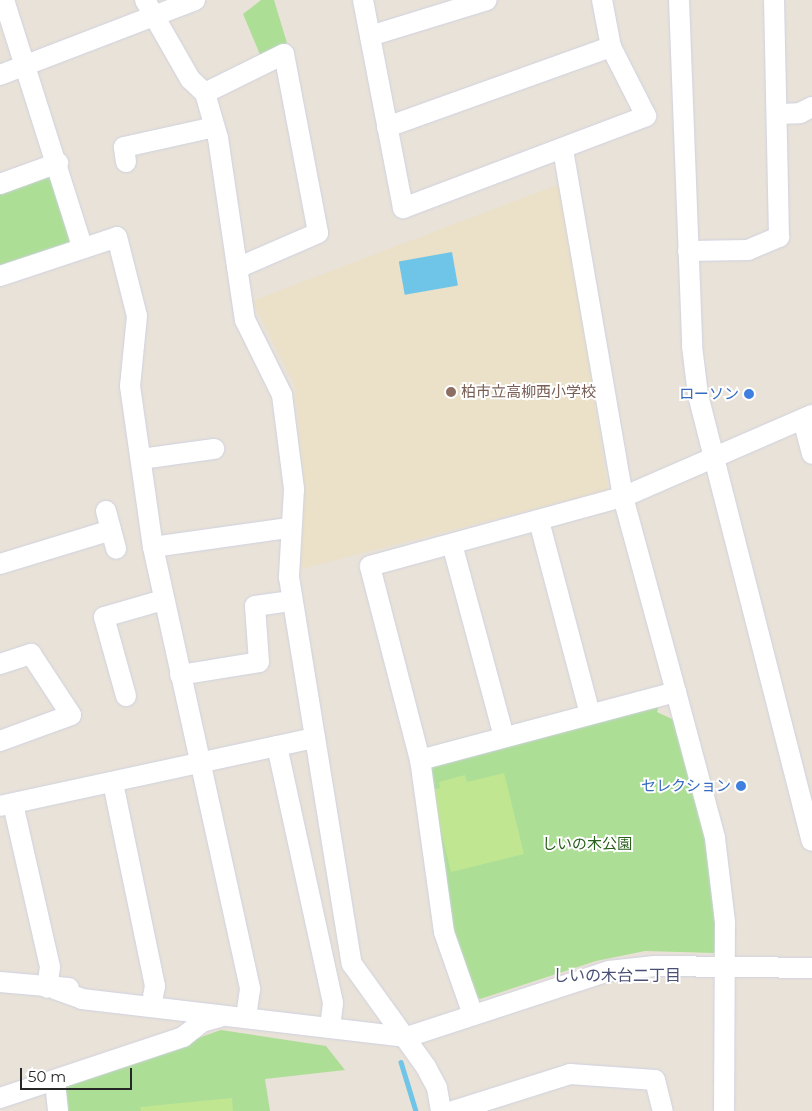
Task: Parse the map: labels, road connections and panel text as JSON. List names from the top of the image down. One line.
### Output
{"districts":["しいの木台二丁目"],"parks":["しいの木公園"],"places":["柏市立高柳西小学校","ローソン","セレクション"],"scale_bar":"50 m"}
